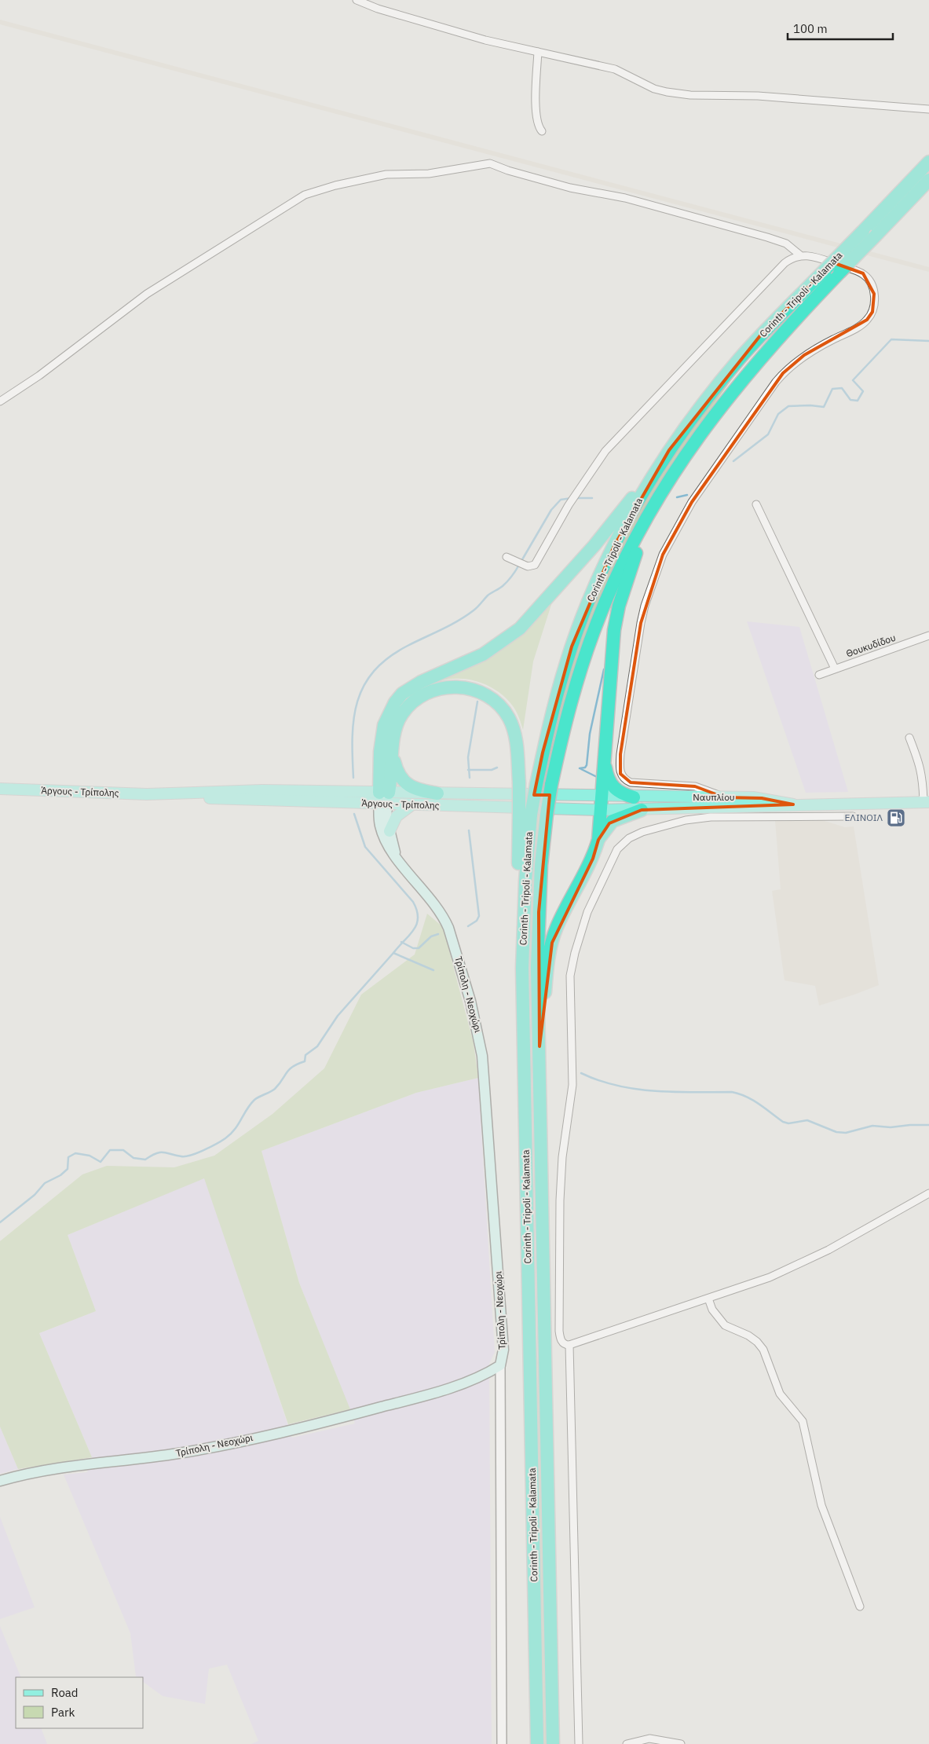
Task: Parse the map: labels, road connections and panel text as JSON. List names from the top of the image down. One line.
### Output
{"streets":{"highway":["Corinth - Tripoli - Kalamata"],"main road":["Άργους - Τρίπολης","Ναυπλίου","Τρίπολη - Νεοχώρι"],"street":["Θουκυδίδου"]},"crossings":[["Άργους - Τρίπολης","Ναυπλίου"],["Άργους - Τρίπολης","Τρίπολη - Νεοχώρι"]],"places":{"fuel station":["ΕΛΙΝΟΙΛ"]},"legend":["Road","Park"],"scale_bar":"100 m"}
